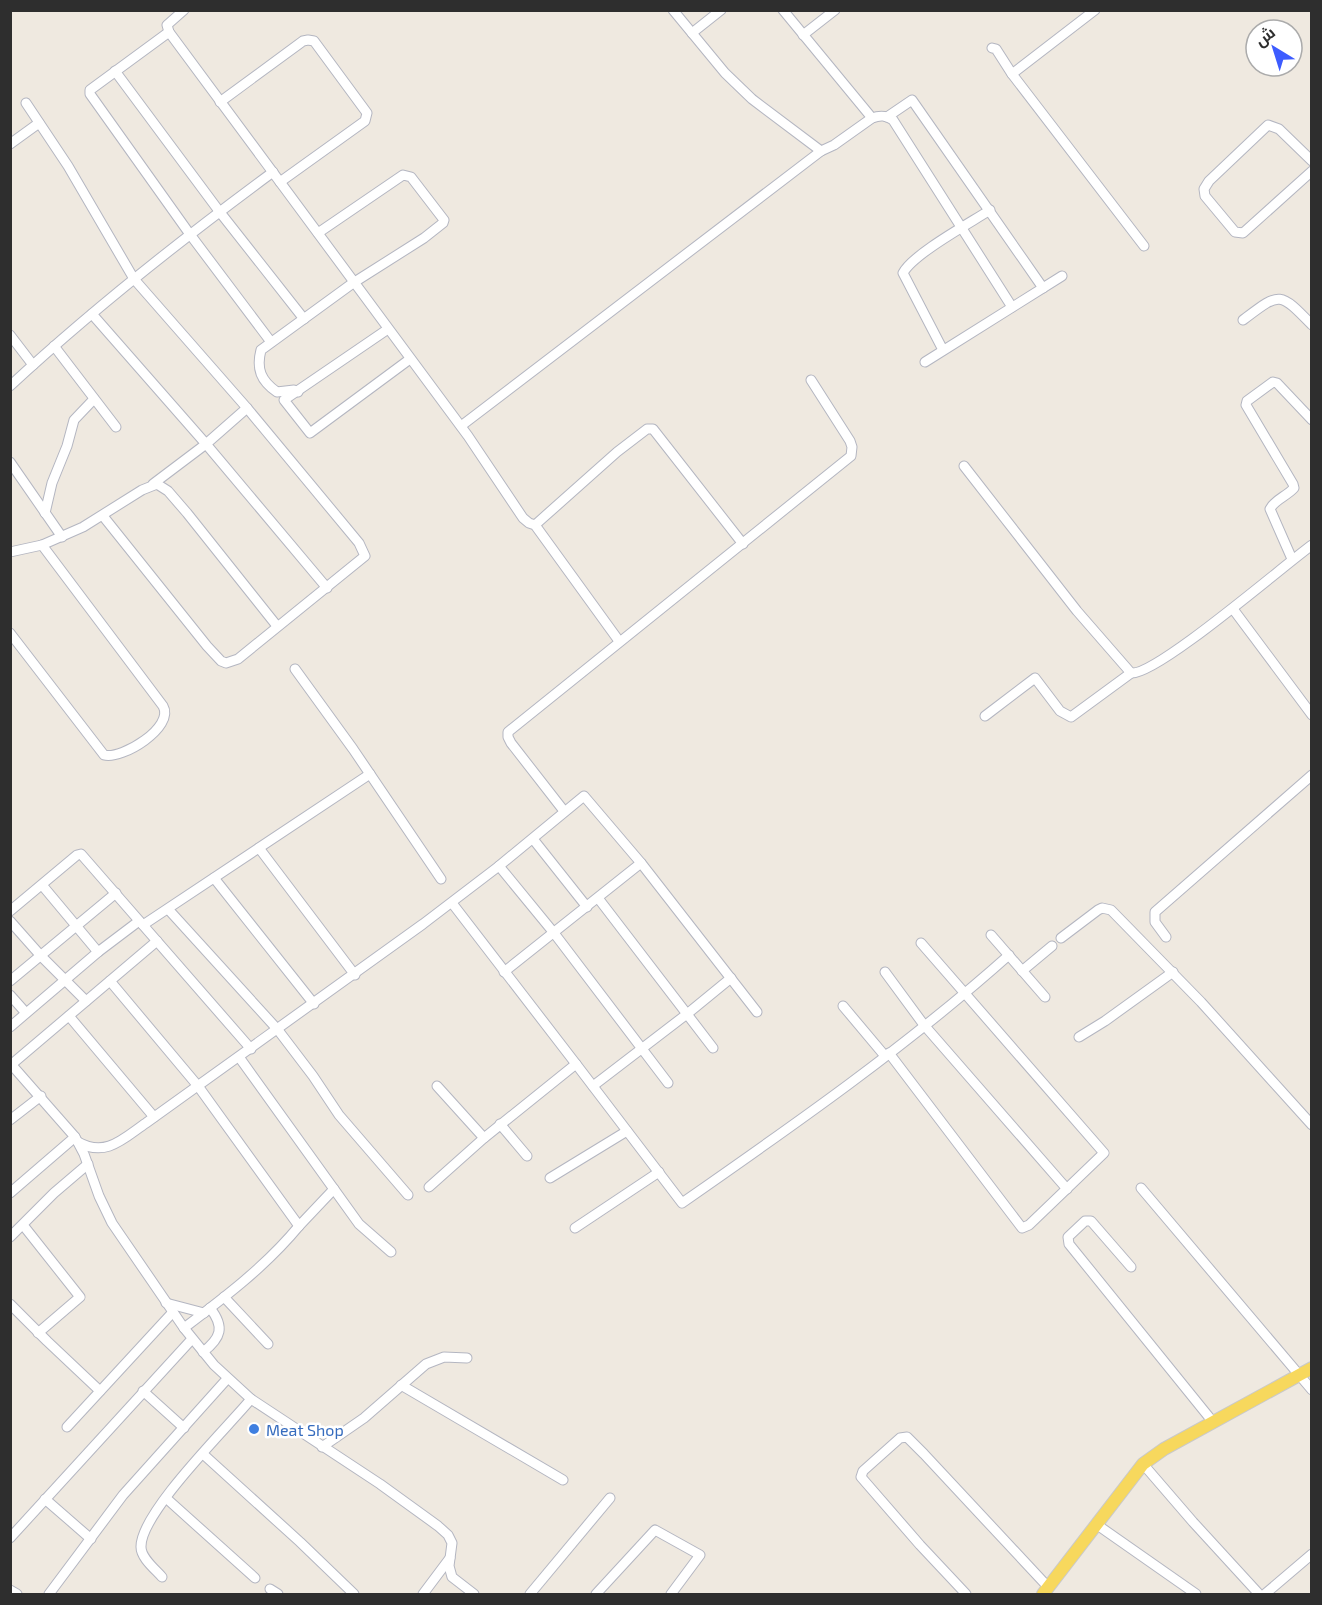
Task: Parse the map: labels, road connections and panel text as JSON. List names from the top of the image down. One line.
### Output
{"places":["Meat Shop"],"north":"top left"}
